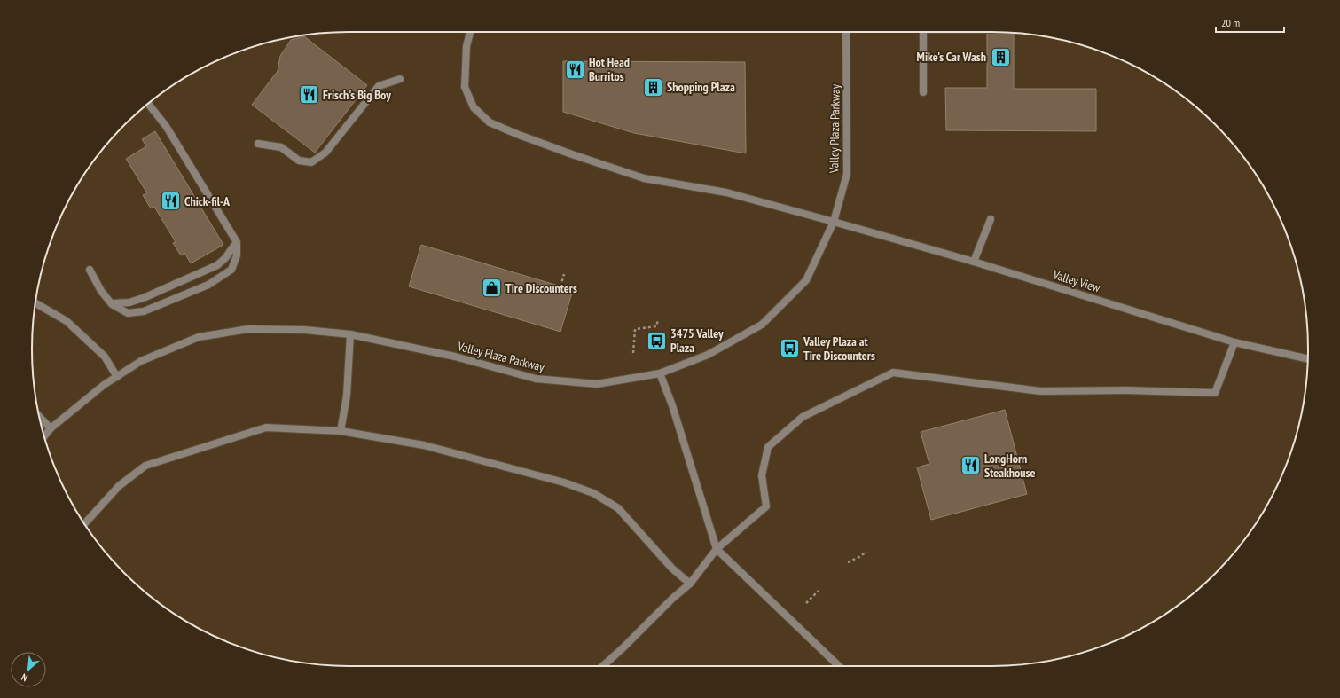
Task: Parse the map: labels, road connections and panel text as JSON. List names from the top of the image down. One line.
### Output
{"streets":{"street":["Valley Plaza Parkway","Valley View"]},"crossings":[["Valley Plaza Parkway","Valley View"]],"places":{"building":["Mike's Car Wash","Shopping Plaza"],"restaurant":["Hot Head Burritos","Frisch's Big Boy","Chick-fil-A","LongHorn Steakhouse"],"shop":["Tire Discounters"],"bus stop":["3475 Valley Plaza","Valley Plaza at Tire Discounters"]},"scale_bar":"20 m","north":"bottom left"}
